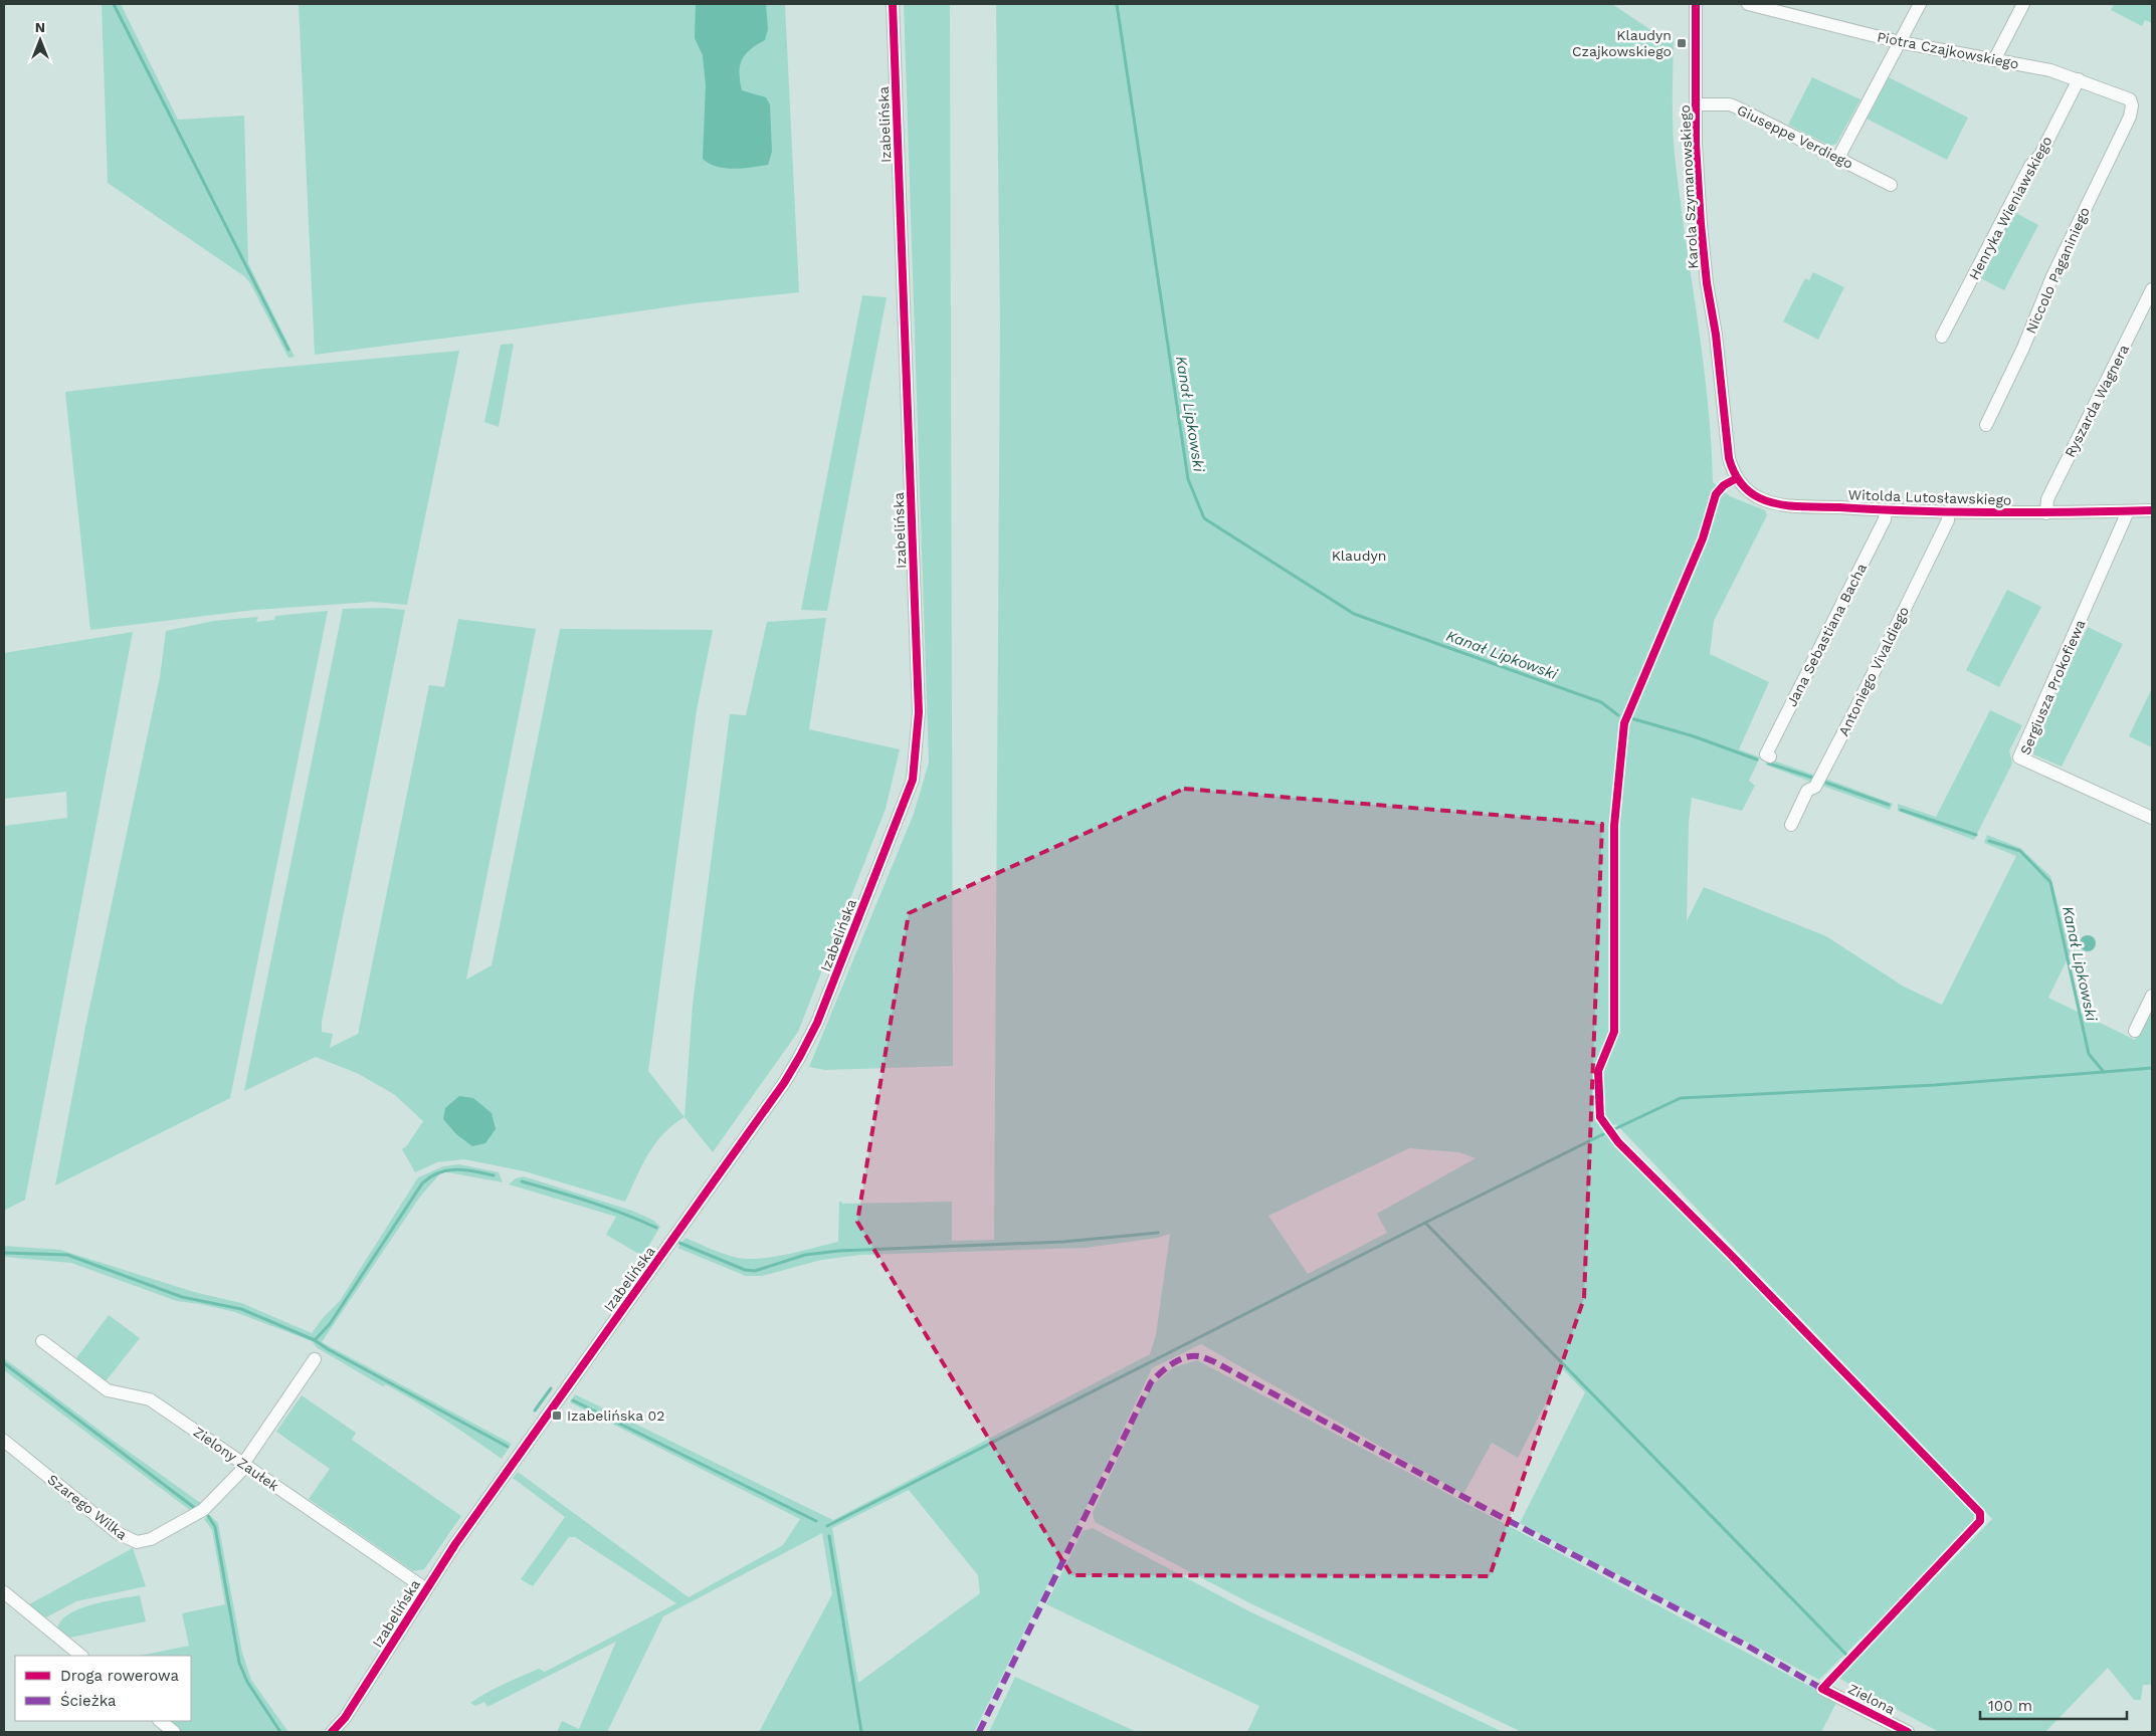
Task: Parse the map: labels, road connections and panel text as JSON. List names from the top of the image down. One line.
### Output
{"streets":{"street":["Piotra Czajkowskiego","Izabelińska","Giuseppe Verdiego","Karola Szymanowskiego","Henryka Wieniawskiego","Niccolo Paganiniego","Ryszarda Wagnera","Witolda Lutosławskiego","Jana Sebastiana Bacha","Antoniego Vivaldiego","Sergiusza Prokofiewa","Zielony Zaułek","Szarego Wilka","Zielona"]},"crossings":[["Piotra Czajkowskiego","Henryka Wieniawskiego"],["Piotra Czajkowskiego","Niccolo Paganiniego"],["Izabelińska","Zielony Zaułek"],["Giuseppe Verdiego","Karola Szymanowskiego"],["Karola Szymanowskiego","Witolda Lutosławskiego"],["Ryszarda Wagnera","Witolda Lutosławskiego"],["Witolda Lutosławskiego","Jana Sebastiana Bacha"],["Witolda Lutosławskiego","Antoniego Vivaldiego"],["Witolda Lutosławskiego","Sergiusza Prokofiewa"],["Zielony Zaułek","Szarego Wilka"]],"water":["Kanał Lipkowski"],"parks":["Klaudyn"],"places":{"transit":["Klaudyn Czajkowskiego","Izabelińska 02"]},"legend":["Droga rowerowa","Ścieżka"],"scale_bar":"100 m","north":"top"}
